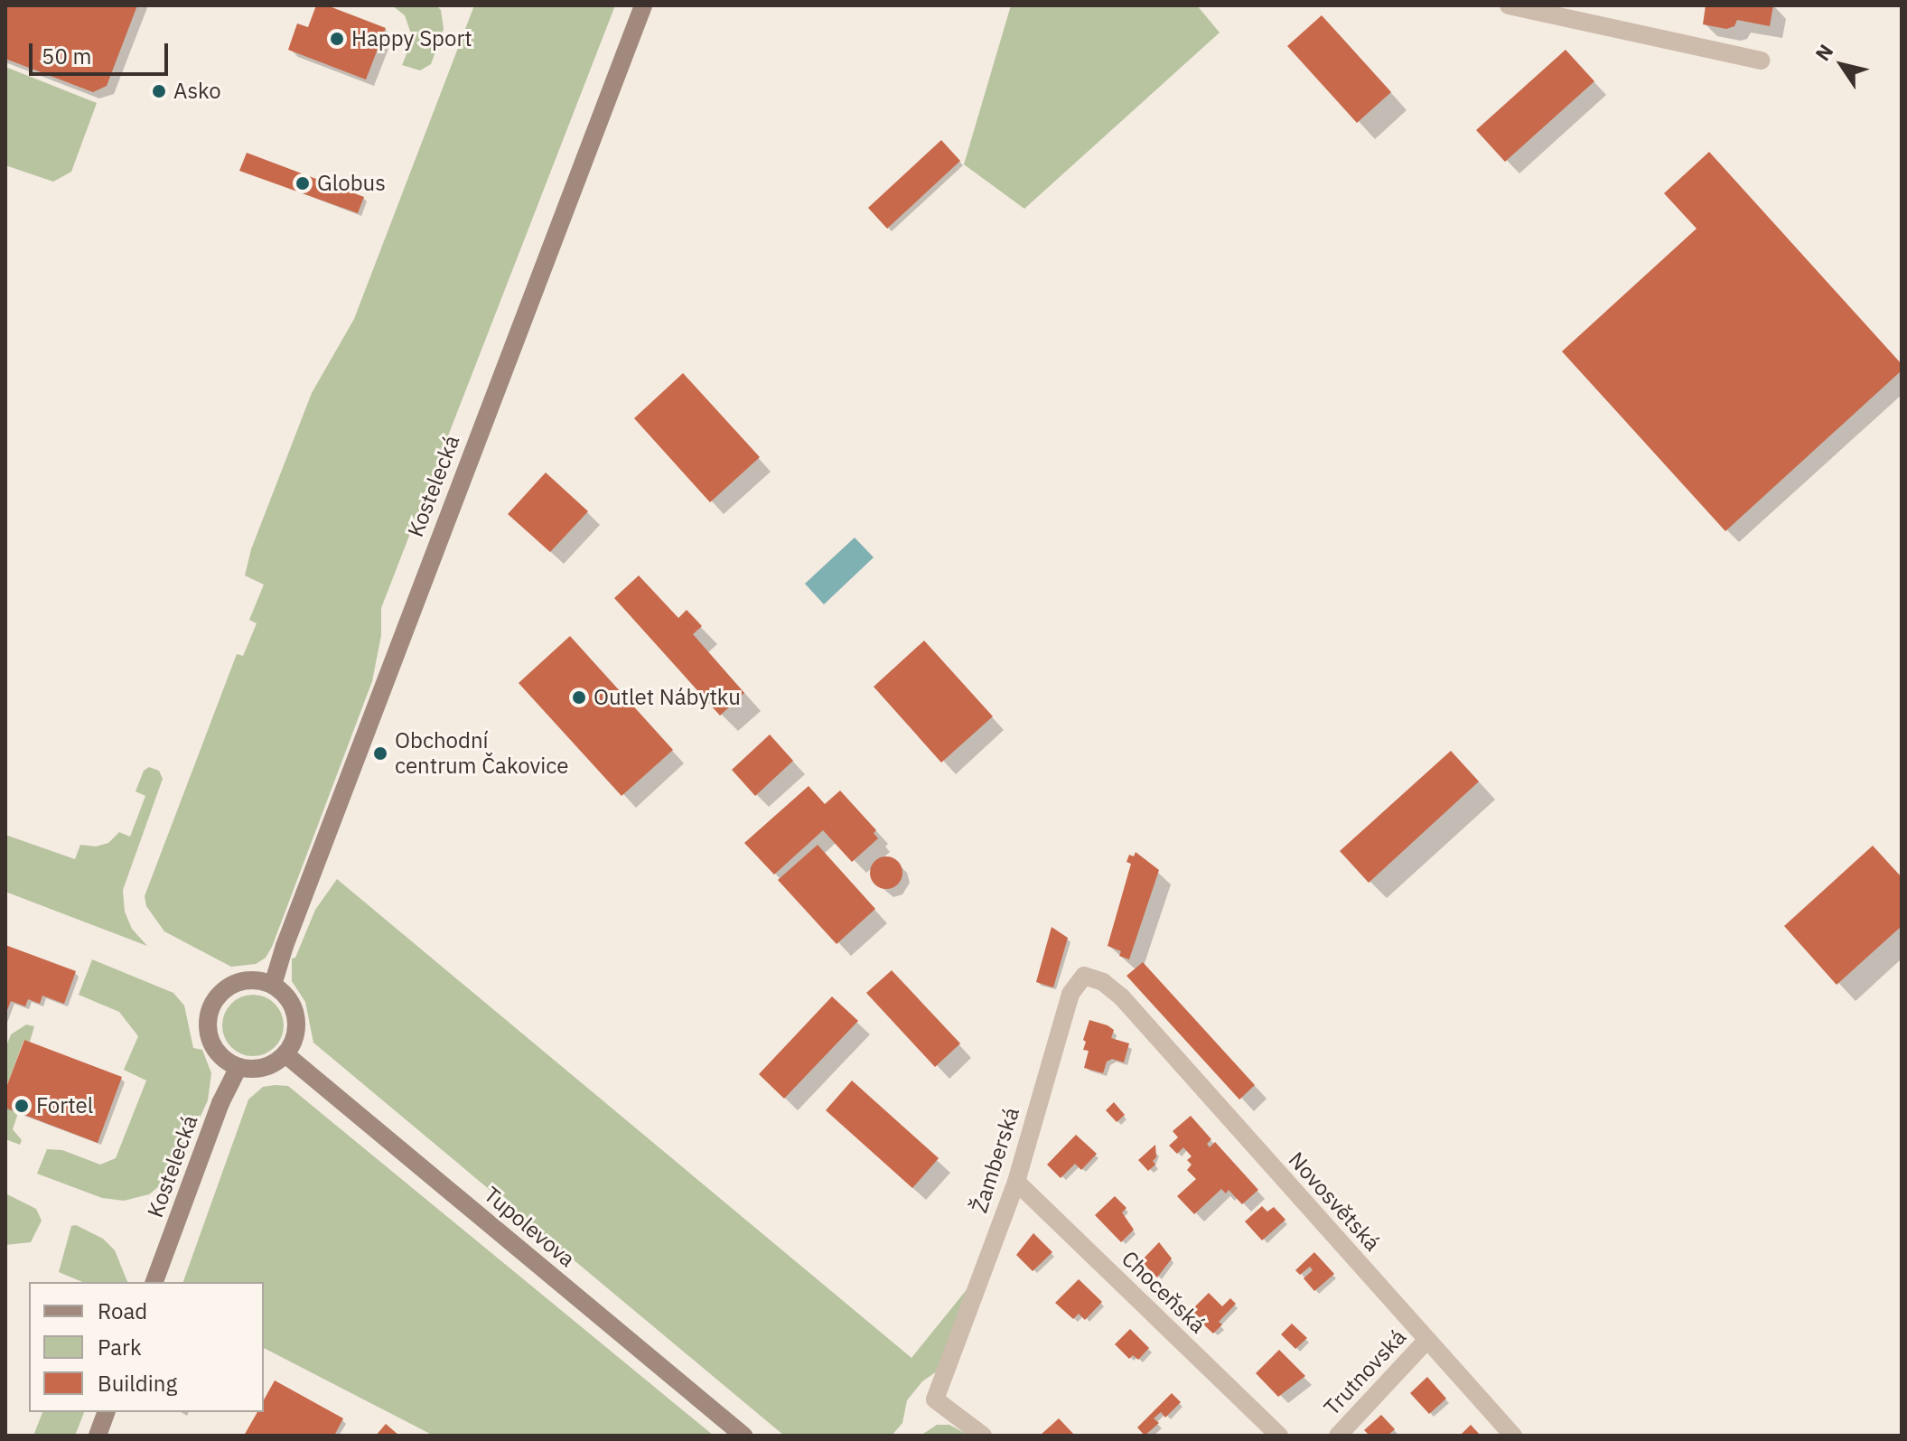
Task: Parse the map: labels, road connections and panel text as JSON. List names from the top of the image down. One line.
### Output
{"streets":{"main road":["Kostelecká","Tupolevova"],"street":["Žamberská","Novosvětská","Choceňská","Trutnovská"]},"crossings":[["Kostelecká","Tupolevova"],["Žamberská","Novosvětská"],["Žamberská","Choceňská"],["Novosvětská","Trutnovská"]],"places":["Happy Sport","Asko","Globus","Outlet Nábytku","Obchodní centrum Čakovice","Fortel"],"legend":["Road","Park","Building"],"scale_bar":"50 m","north":"top left"}
